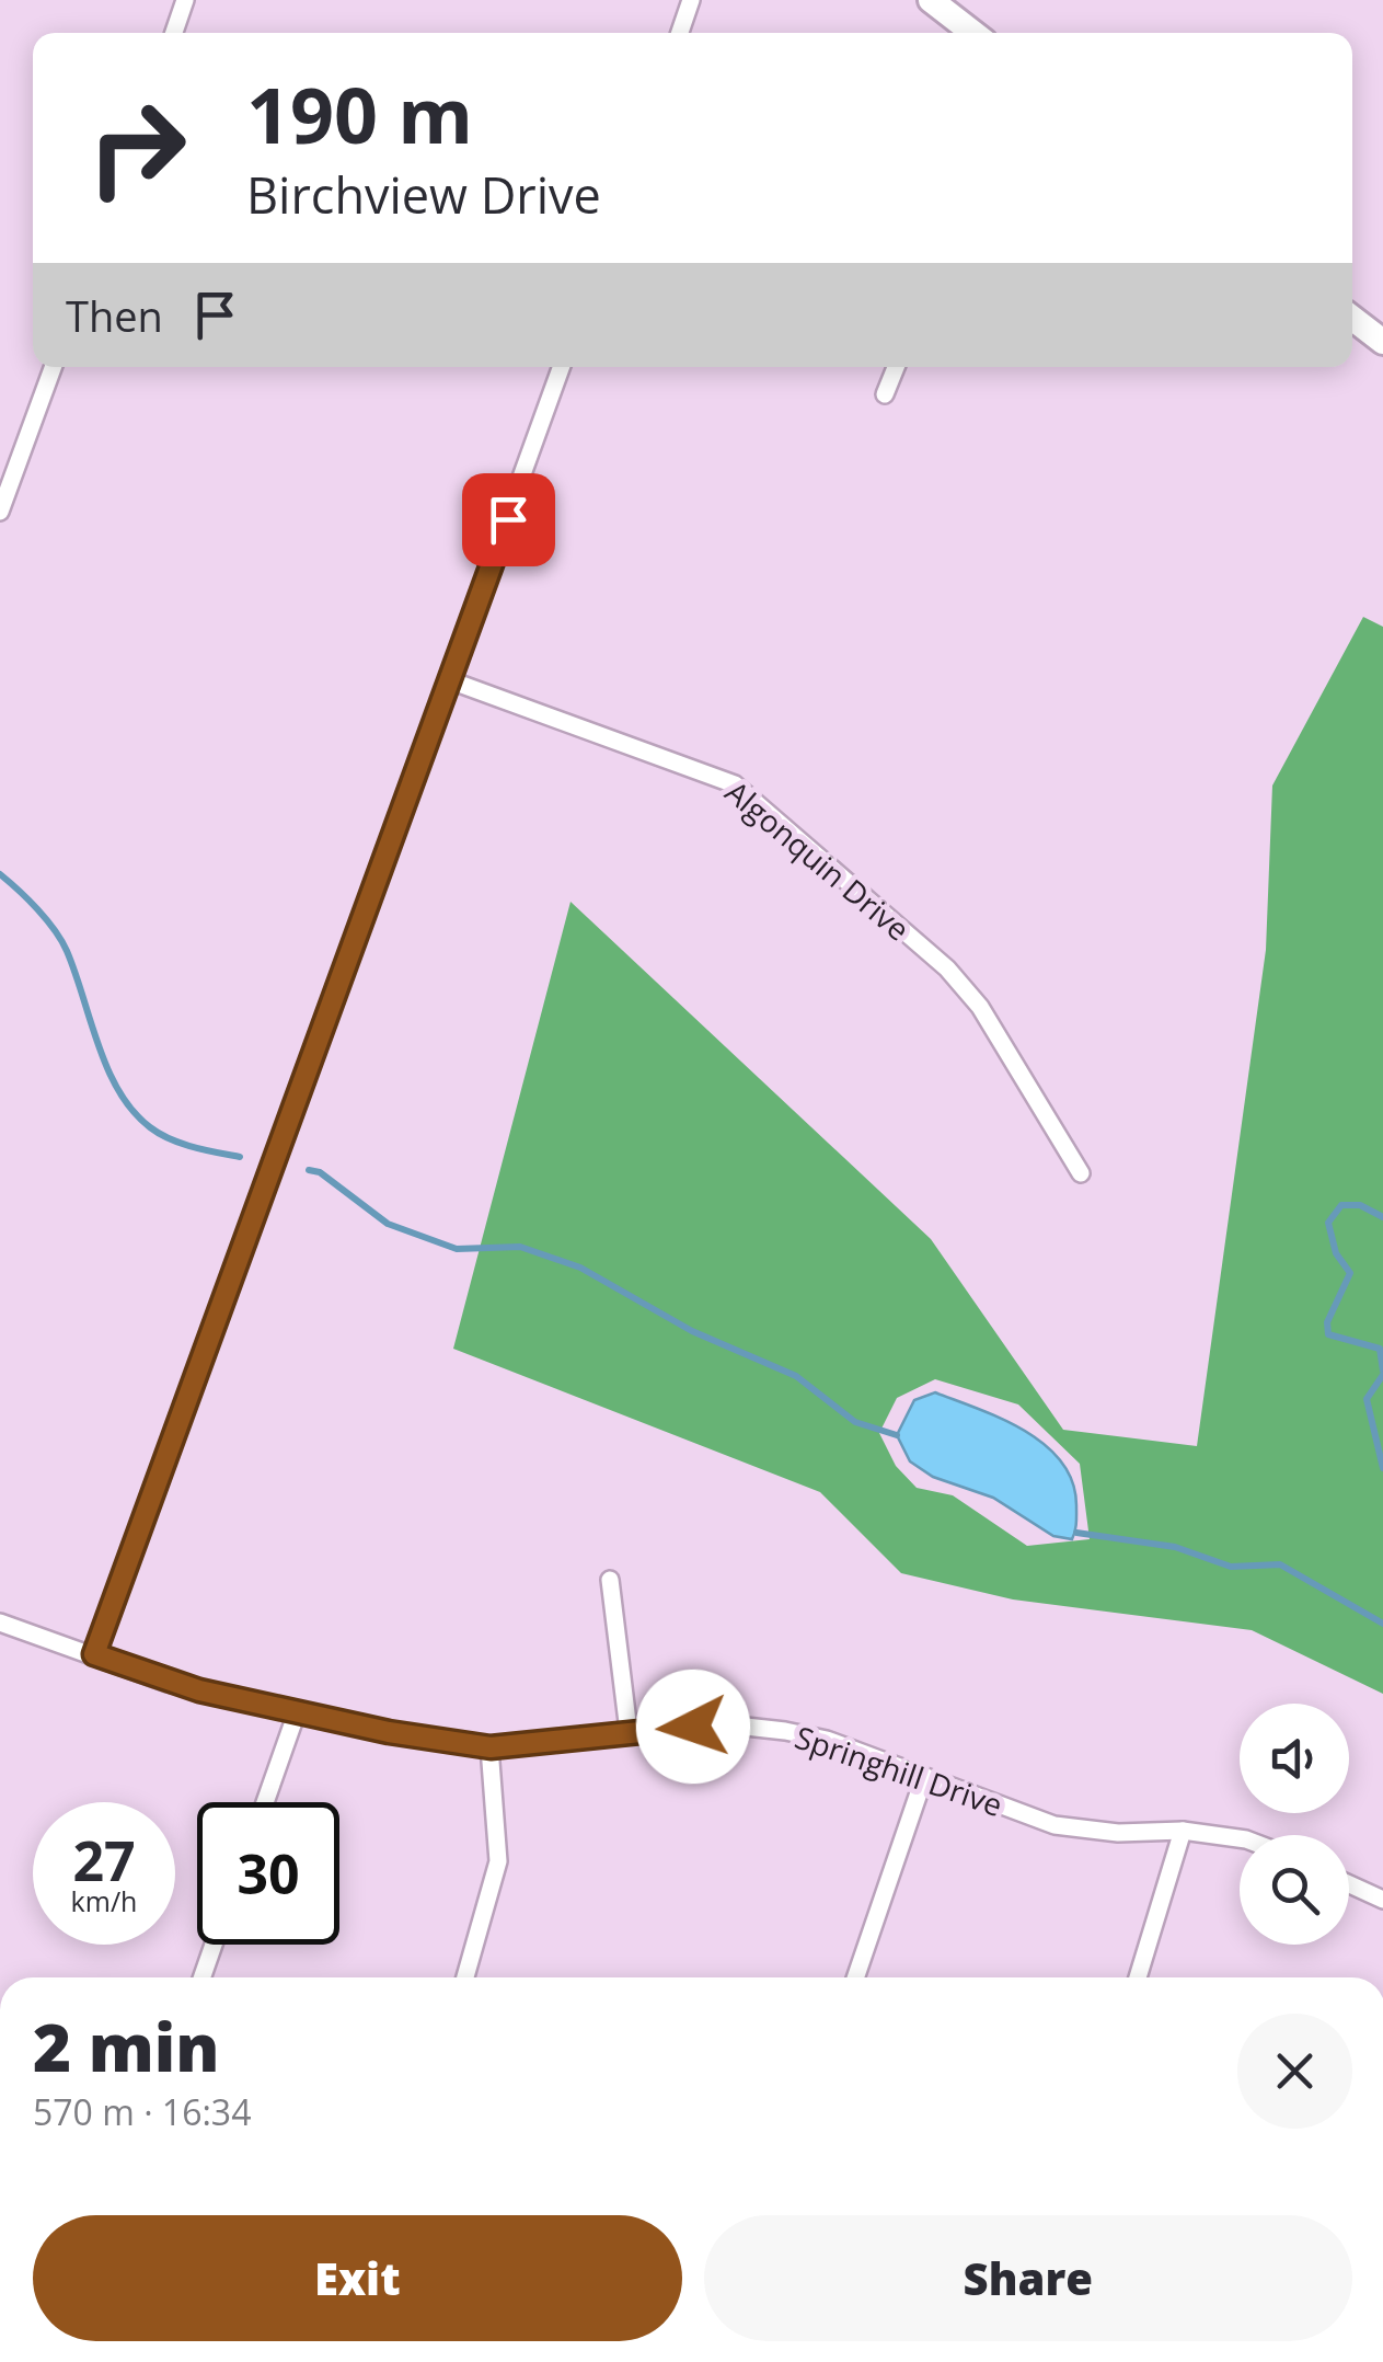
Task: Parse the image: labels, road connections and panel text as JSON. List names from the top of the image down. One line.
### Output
{"streets":{"street":["Algonquin Drive","Springhill Drive"]},"page":{"turn":["190 m","Birchview Drive"],"then":"Then","speed":"27 km/h","limit":"30","heading":["2 min","570 m · 16:34"],"buttons":["Exit","Share"]}}
